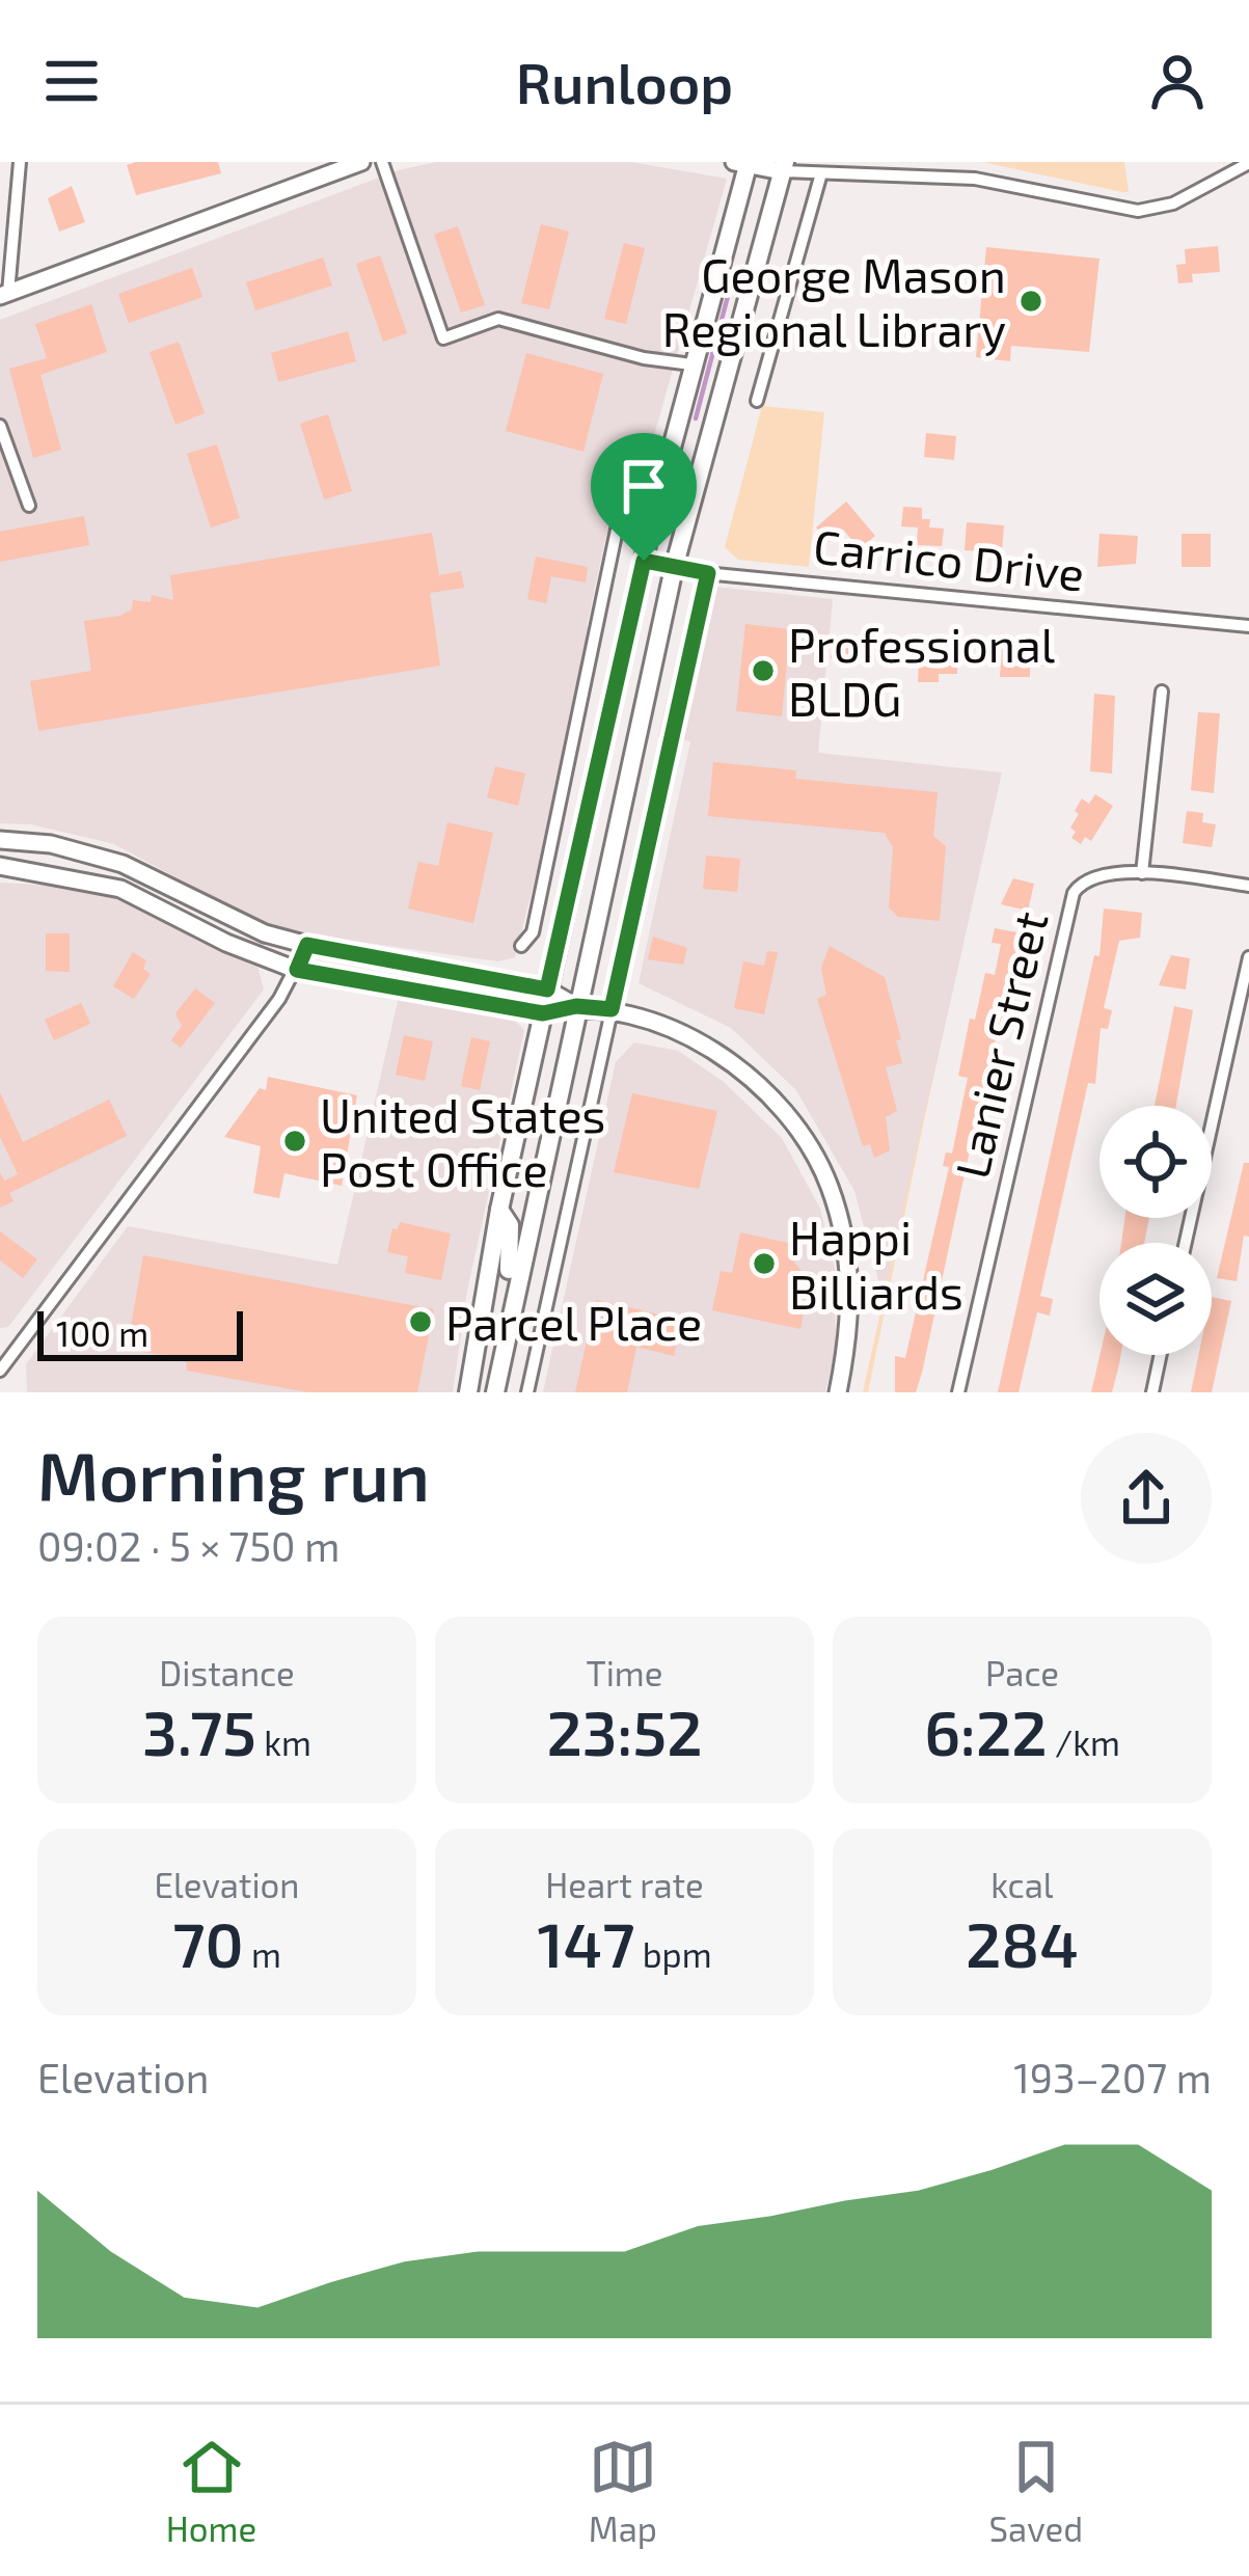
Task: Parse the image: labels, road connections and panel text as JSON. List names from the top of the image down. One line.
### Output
{"streets":{"street":["Carrico Drive","Lanier Street"]},"places":["George Mason Regional Library","Professional BLDG","United States Post Office","Happi Billiards","Parcel Place"],"scale_bar":"100 m","page":{"header":"Runloop","scale":"100 m","heading":["Morning run","09:02 · 5 × 750 m"],"stats":[["Distance","3.75 km"],["Time","23:52"],["Pace","6:22 /km"],["Elevation","70 m"],["Heart rate","147 bpm"],["kcal","284"]],"chart":["Elevation","193–207 m"],"tabs":["Home","Map","Saved"]}}
